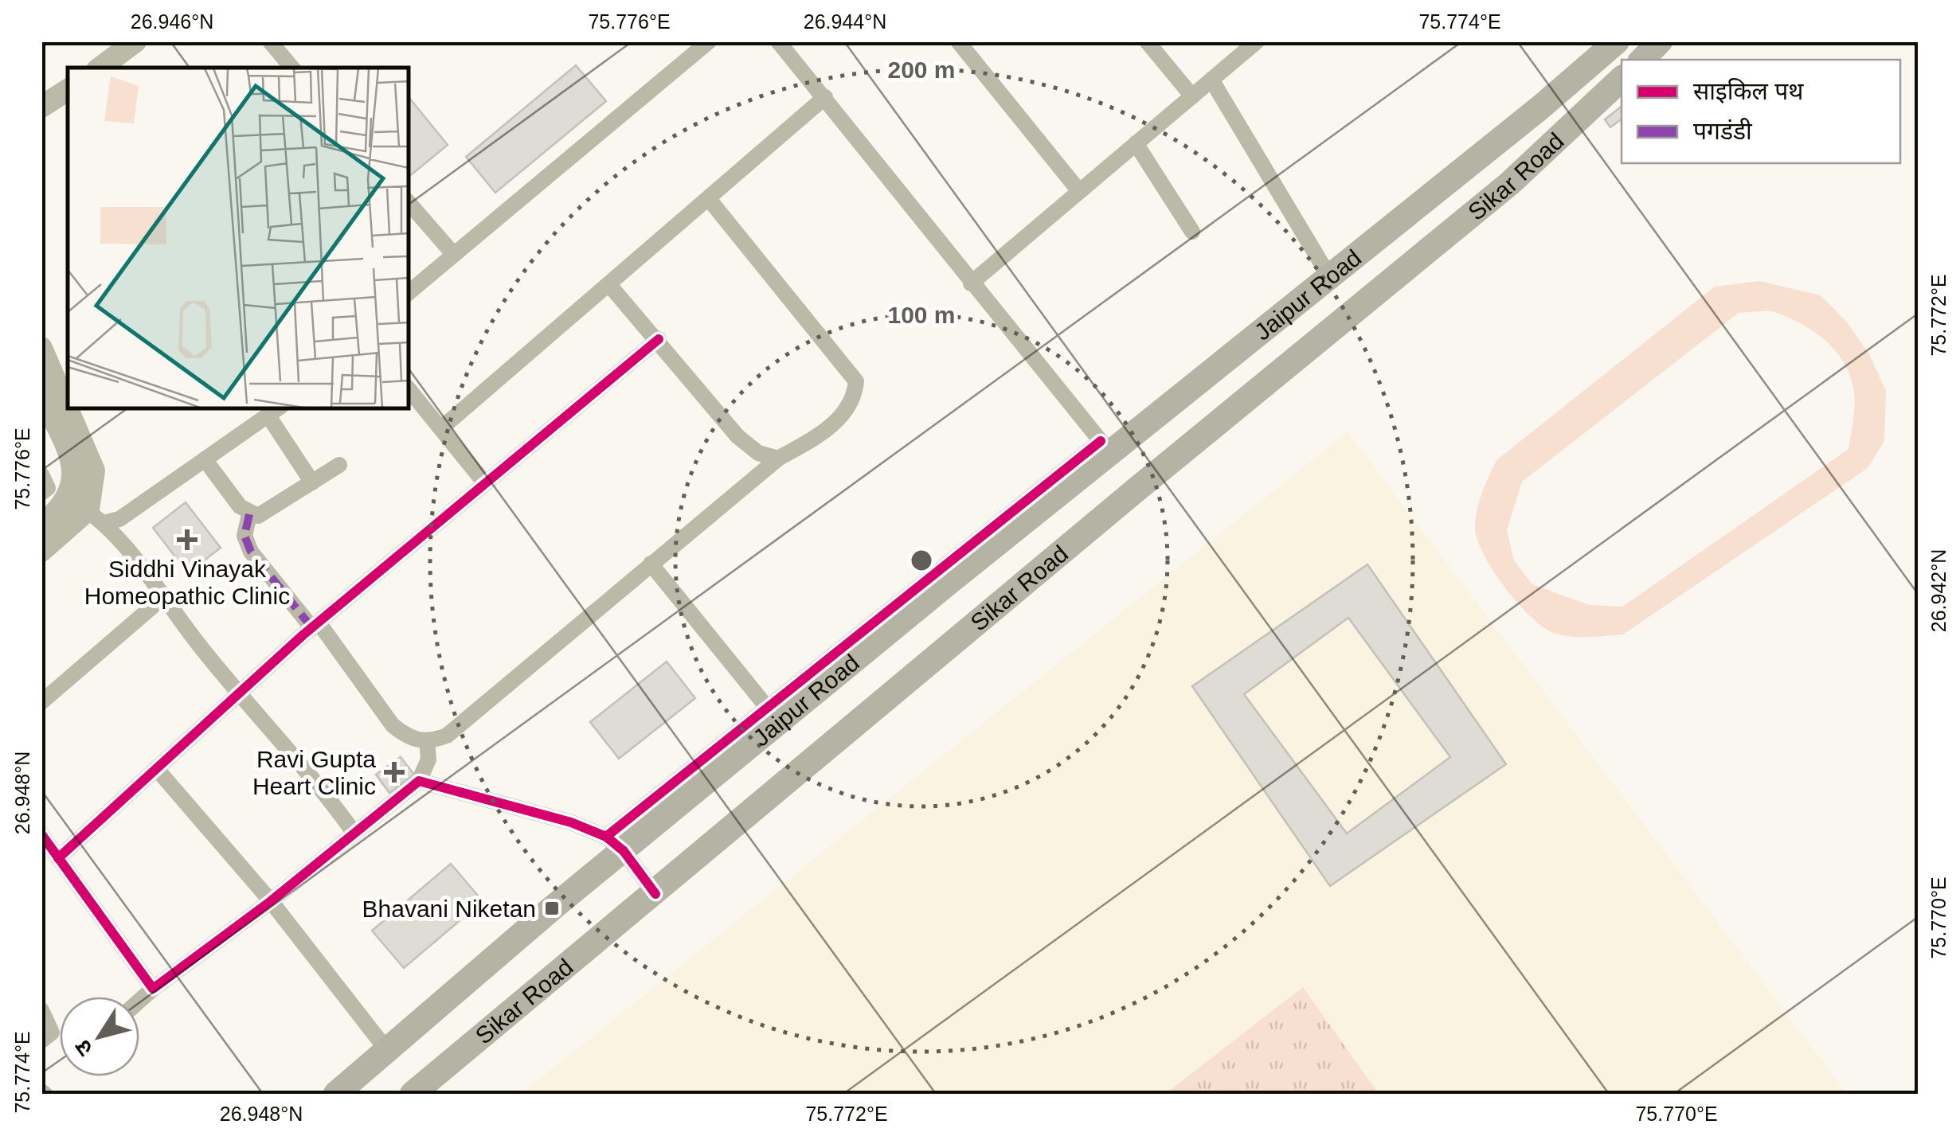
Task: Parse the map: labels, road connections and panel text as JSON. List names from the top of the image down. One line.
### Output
{"streets":{"main road":["Sikar Road","Jaipur Road"]},"places":{"health":["Siddhi Vinayak Homeopathic Clinic","Ravi Gupta Heart Clinic"],"transit":["Bhavani Niketan"]},"legend":["साइकिल पथ","पगडंडी"],"north":"bottom left","coordinates":["26.946°N","75.776°E","26.944°N","75.774°E","75.772°E","26.942°N","26.948°N","75.770°E"],"rings":["200 m","100 m"]}
